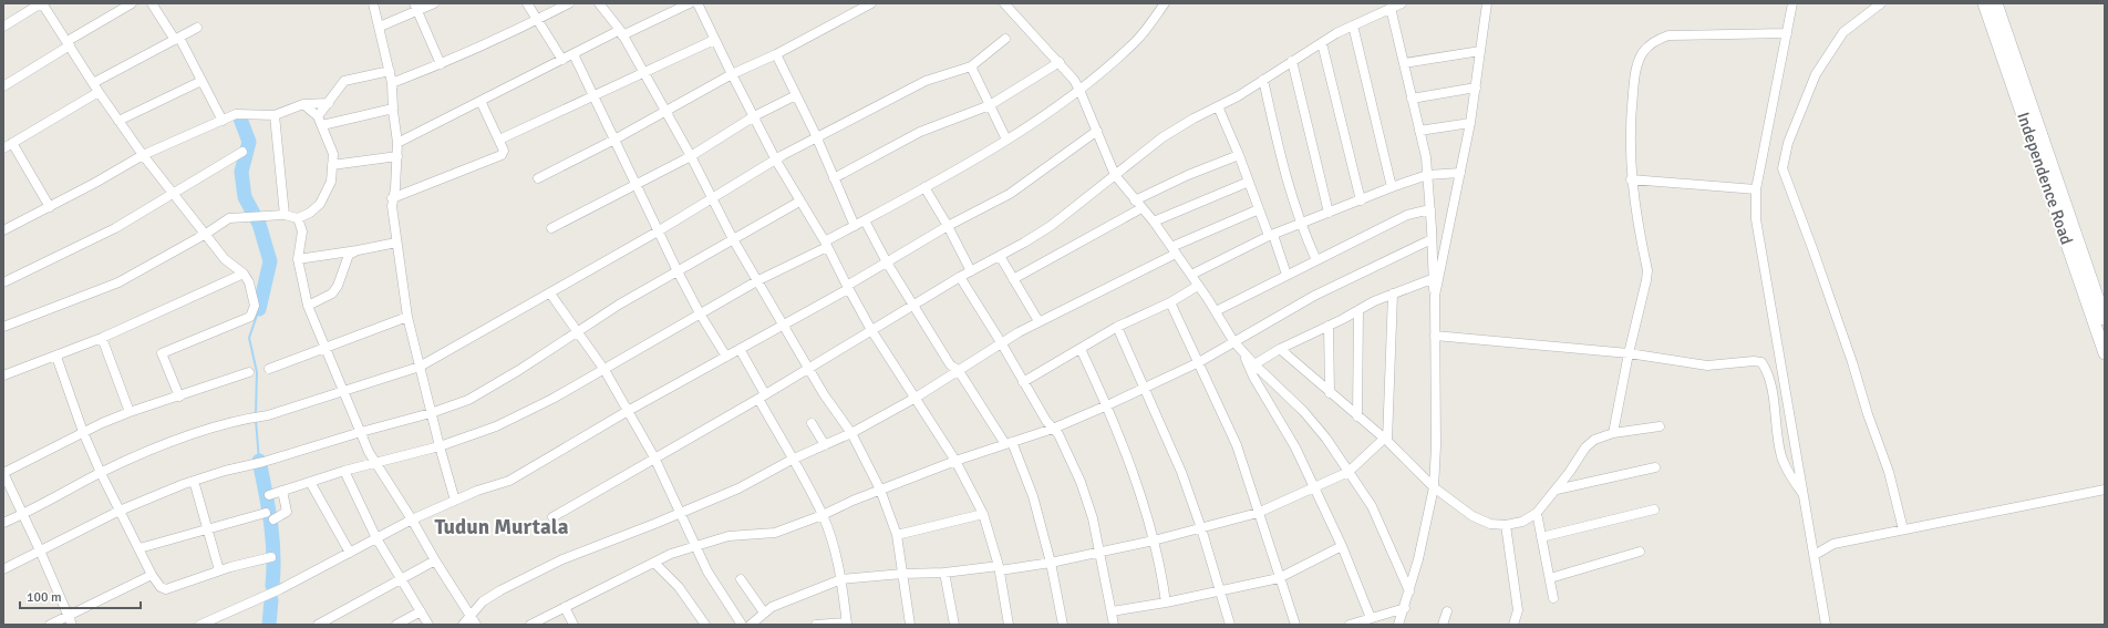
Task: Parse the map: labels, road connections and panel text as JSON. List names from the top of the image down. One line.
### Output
{"streets":{"main road":["Independence Road"]},"districts":["Tudun Murtala"],"scale_bar":"100 m"}
